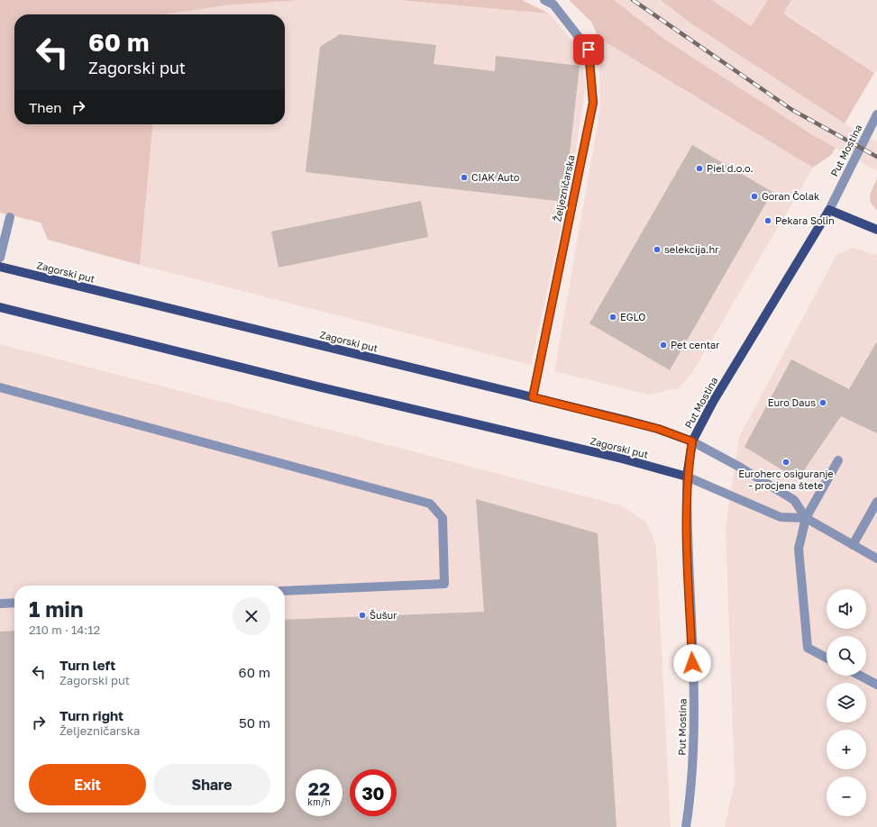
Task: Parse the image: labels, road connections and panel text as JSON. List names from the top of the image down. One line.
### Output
{"streets":{"main road":["Put Mostina","Zagorski put"],"street":["Željezničarska"]},"crossings":[["Put Mostina","Zagorski put"],["Željezničarska","Zagorski put"]],"places":["Piel d.o.o.","CIAK Auto","Goran Čolak","Pekara Solin","selekcija.hr","EGLO","Pet centar","Euro Daus","Euroherc osiguranje - procjena štete","Šušur"],"page":{"turn":["60 m","Zagorski put"],"then":"Then","heading":["1 min","210 m · 14:12"],"map_buttons":["+","−"],"list":[{"name":"Turn left","note":"Zagorski put","value":"60 m"},{"name":"Turn right","note":"Željezničarska","value":"50 m"}],"buttons":["Exit","Share"],"speed":"22 km/h","limit":"30"}}
